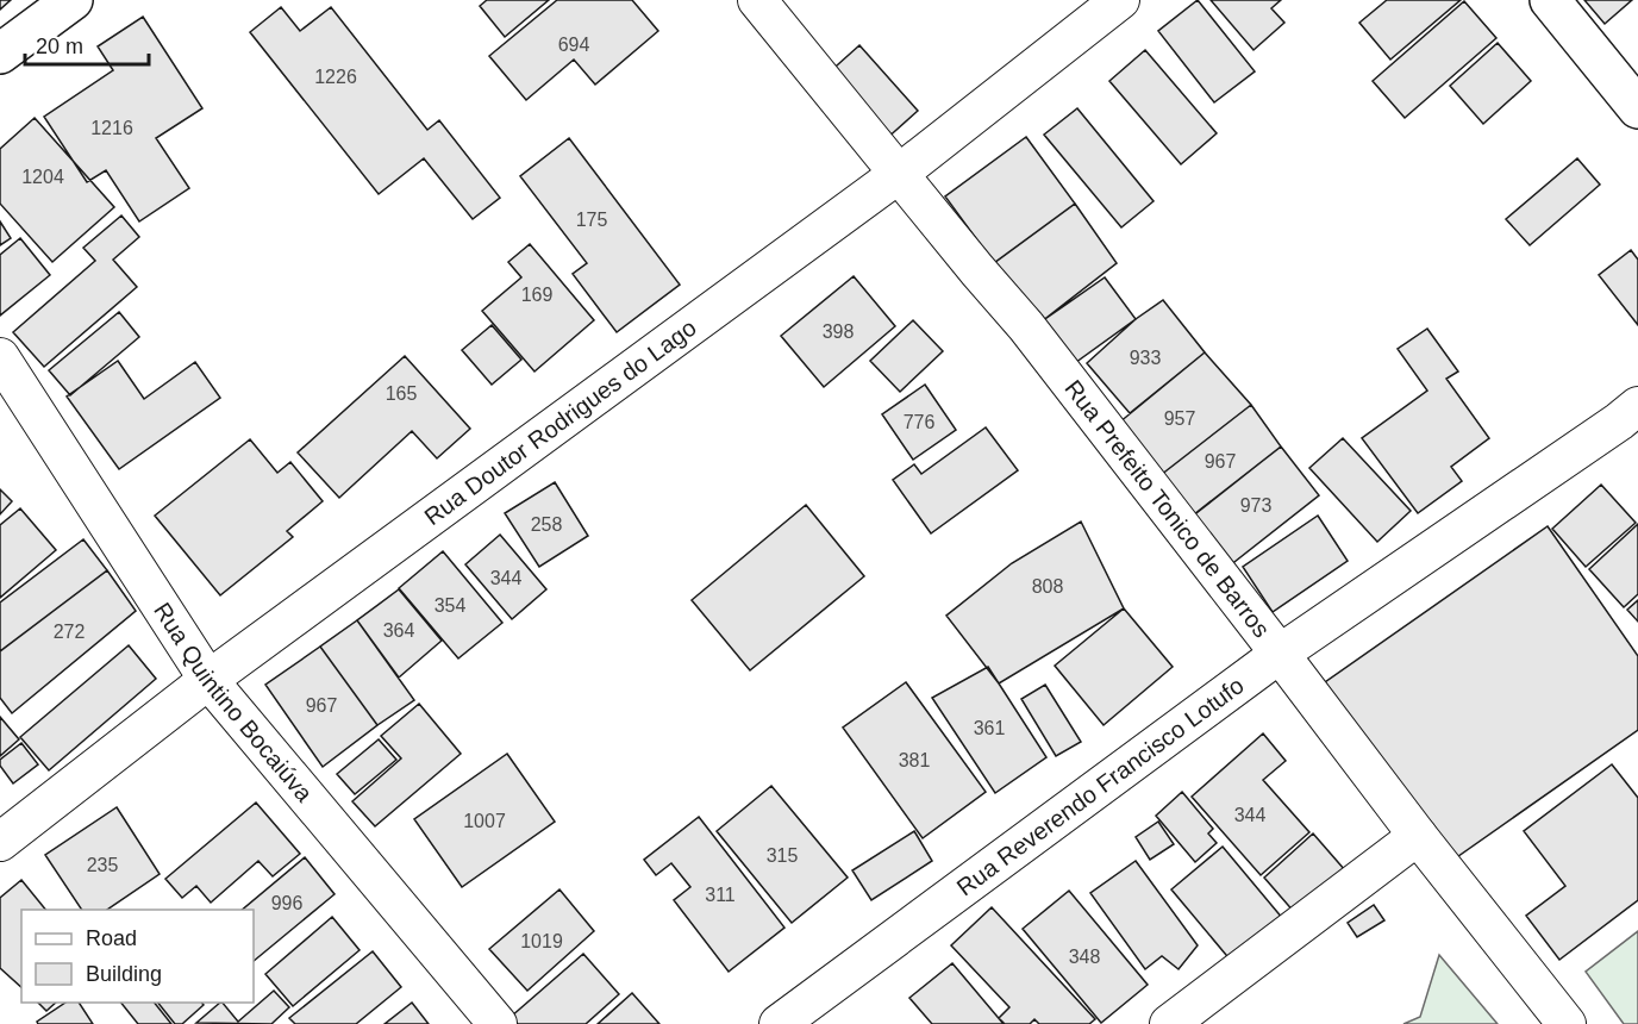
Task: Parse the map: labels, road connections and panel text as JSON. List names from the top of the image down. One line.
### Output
{"streets":{"street":["Rua Doutor Rodrigues do Lago","Rua Prefeito Tonico de Barros","Rua Quintino Bocaiúva","Rua Reverendo Francisco Lotufo"]},"crossings":[["Rua Doutor Rodrigues do Lago","Rua Prefeito Tonico de Barros"],["Rua Doutor Rodrigues do Lago","Rua Quintino Bocaiúva"],["Rua Prefeito Tonico de Barros","Rua Reverendo Francisco Lotufo"]],"house_numbers":["694","1226","1216","1204","175","169","398","933","165","957","776","967","973","258","344","808","354","364","272","967","361","381","344","1007","315","235","311","996","1019","348"],"legend":["Road","Building"],"scale_bar":"20 m"}
